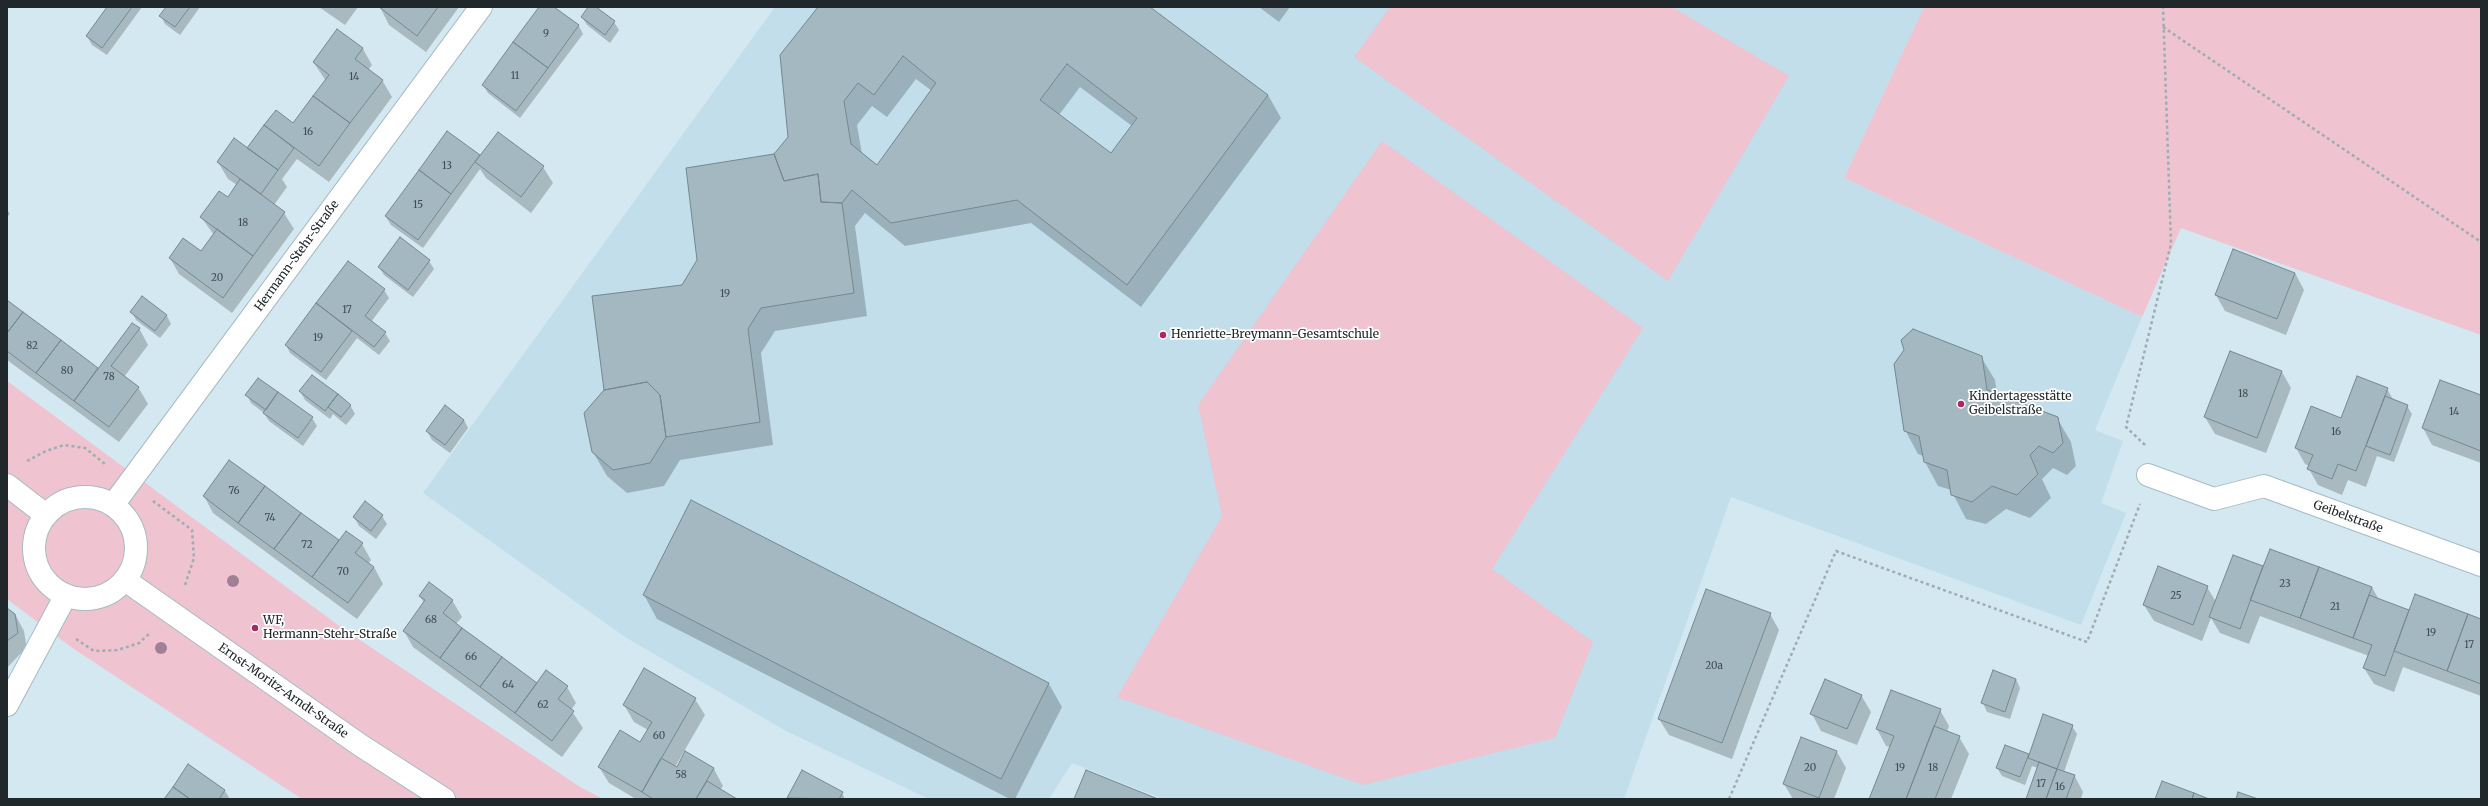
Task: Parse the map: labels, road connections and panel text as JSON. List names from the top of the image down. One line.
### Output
{"streets":{"street":["Hermann-Stehr-Straße","Geibelstraße","Ernst-Moritz-Arndt-Straße"]},"crossings":[["Hermann-Stehr-Straße","Ernst-Moritz-Arndt-Straße"]],"places":["Henriette-Breymann-Gesamtschule","Kindertagesstätte Geibelstraße","WF, Hermann-Stehr-Straße"],"house_numbers":["9","11","14","16","13","15","18","20","19","17","19","82","80","78","18","14","16","76","74","72","70","23","25","21","68","19","17","66","20a","64","62","60","20","19","18","58","17","16"]}
